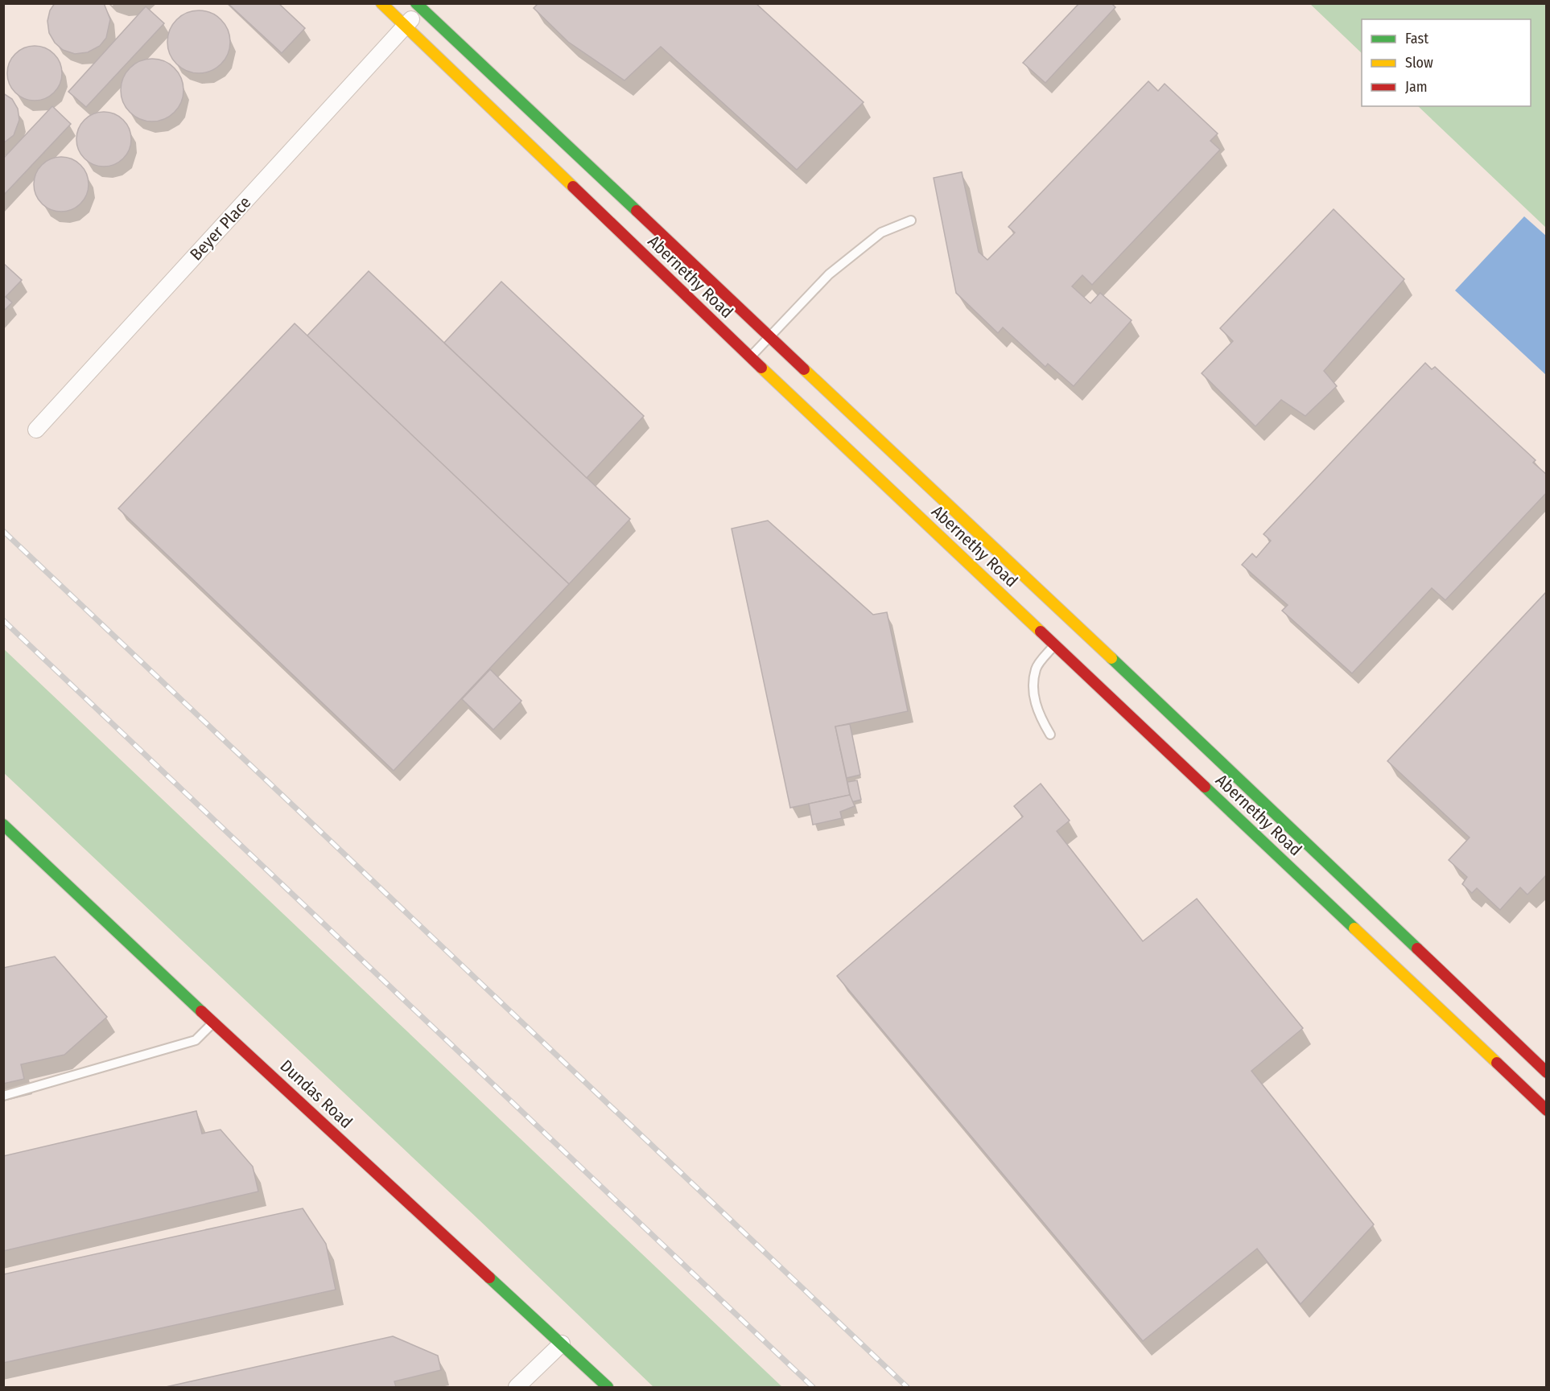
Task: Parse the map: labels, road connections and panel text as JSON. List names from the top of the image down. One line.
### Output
{"streets":{"main road":["Abernethy Road","Dundas Road"],"street":["Beyer Place"]},"crossings":[["Beyer Place","Abernethy Road"]],"legend":["Fast","Slow","Jam"]}
